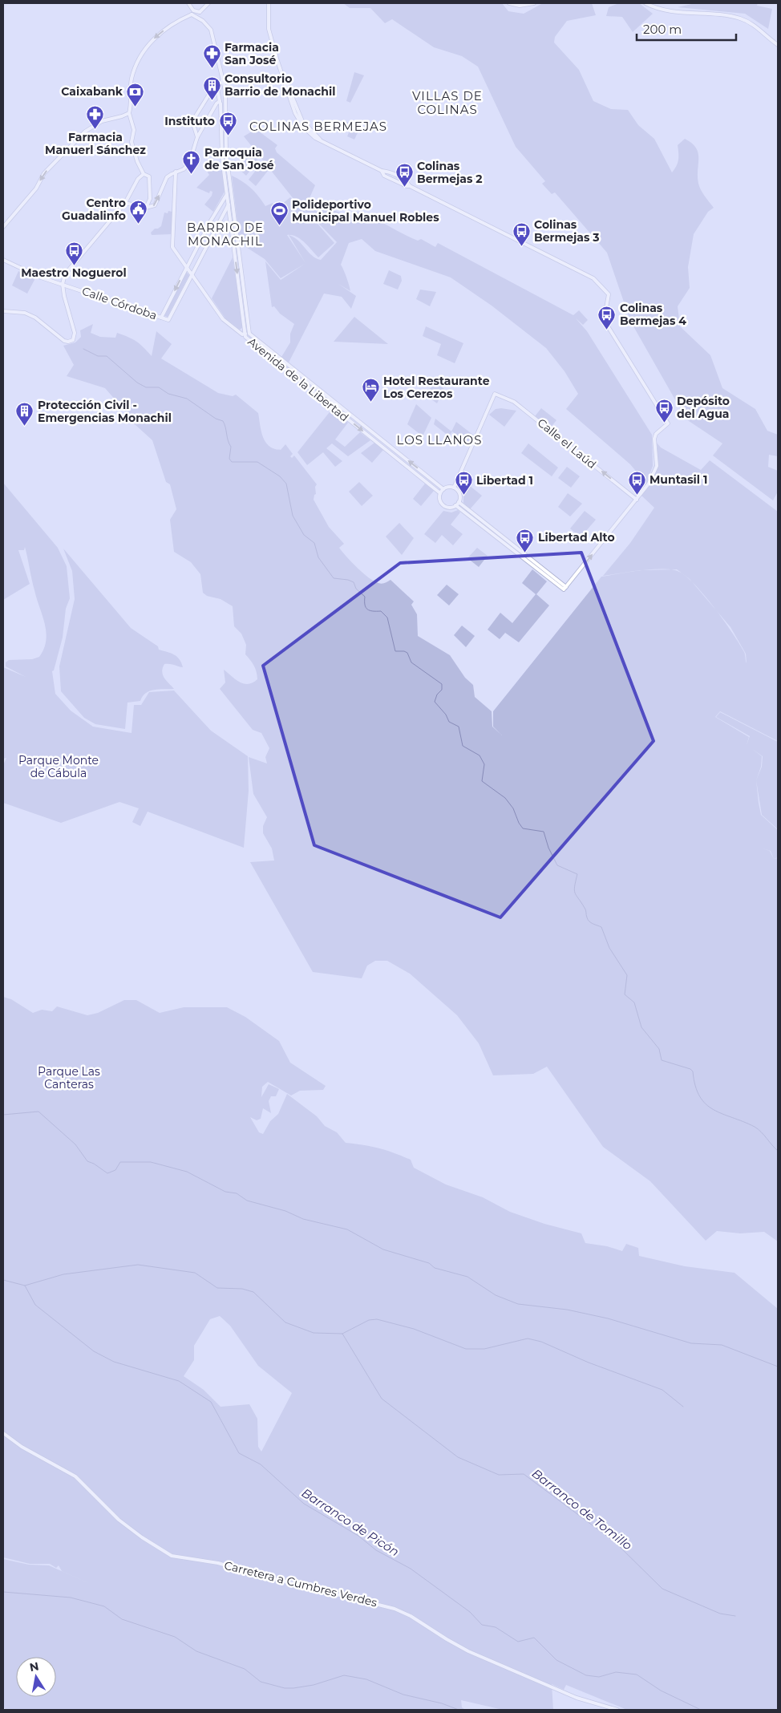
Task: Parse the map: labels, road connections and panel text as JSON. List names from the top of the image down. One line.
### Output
{"streets":{"street":["Calle Córdoba","Avenida de la Libertad","Calle el Laúd","Carretera a Cumbres Verdes"]},"crossings":[["Avenida de la Libertad","Calle el Laúd"]],"districts":["VILLAS DE COLINAS","COLINAS BERMEJAS","BARRIO DE MONACHIL","LOS LLANOS"],"water":["Barranco de Tomillo","Barranco de Picón"],"parks":["Parque Monte de Cábula","Parque Las Canteras"],"places":{"pharmacy":["Farmacia San José","Farmacia Manuerl Sánchez"],"building":["Consultorio Barrio de Monachil","Protección Civil - Emergencias Monachil"],"bank":["Caixabank"],"bus stop":["Instituto","Colinas Bermejas 2","Colinas Bermejas 3","Maestro Noguerol","Colinas Bermejas 4","Depósito del Agua","Muntasil 1","Libertad 1","Libertad Alto"],"church":["Parroquia de San José"],"public building":["Centro Guadalinfo"],"sports":["Polideportivo Municipal Manuel Robles"],"hotel":["Hotel Restaurante Los Cerezos"]},"scale_bar":"200 m","north":"top"}
